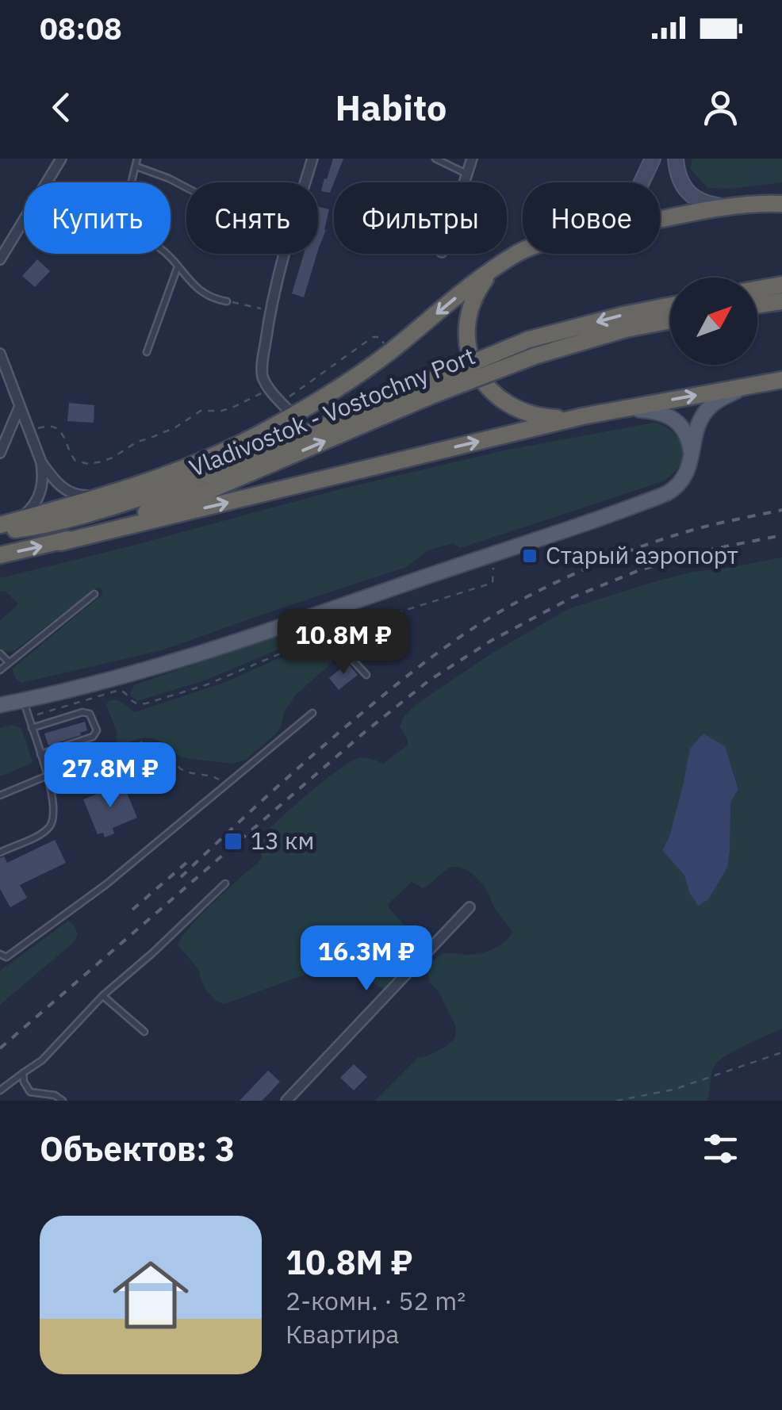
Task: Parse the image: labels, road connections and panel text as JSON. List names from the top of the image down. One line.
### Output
{"streets":{"highway":["Vladivostok - Vostochny Port"]},"places":{"transit":["Старый аэропорт","13 км"]},"north":"top right","page":{"status":"08:08","header":"Habito","chip":["Купить","Снять","Фильтры","Новое"],"price":["10.8M ₽","27.8M ₽","16.3M ₽"],"heading":"Объектов: 3","list":[{"name":"10.8M ₽","note":"2-комн. · 52 m² · Квартира"}]}}
